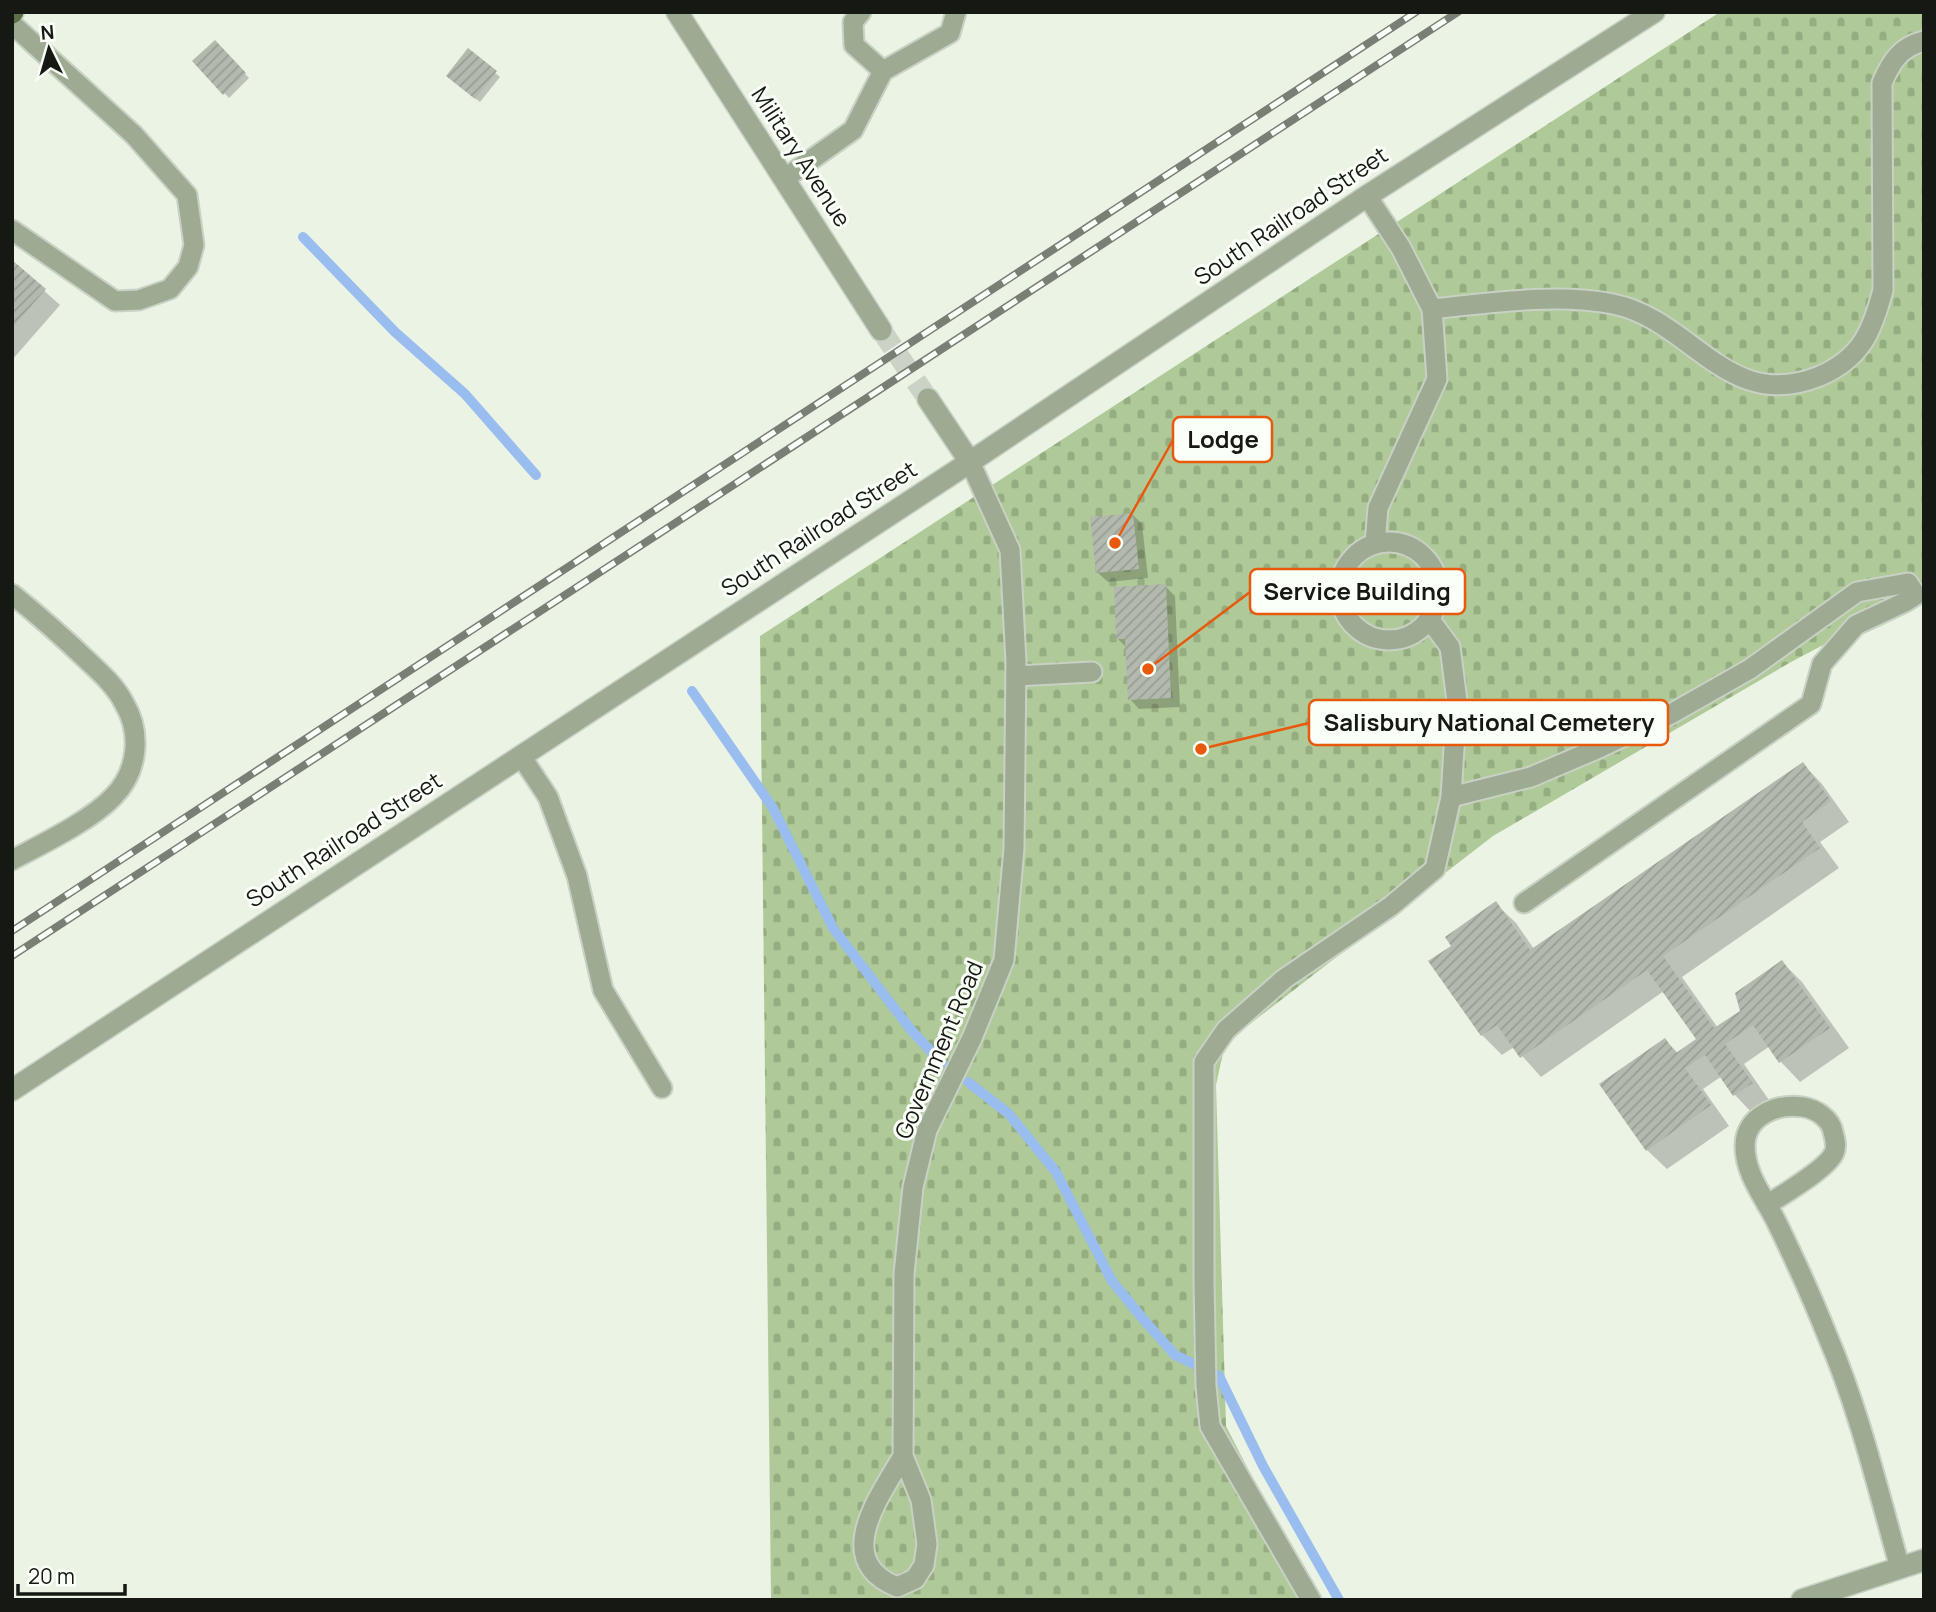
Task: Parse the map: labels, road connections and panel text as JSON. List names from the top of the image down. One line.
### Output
{"streets":{"street":["Military Avenue","South Railroad Street"],"lane":["Government Road"]},"crossings":[["South Railroad Street","Government Road"]],"places":["Lodge","Service Building","Salisbury National Cemetery"],"scale_bar":"20 m","north":"top"}
